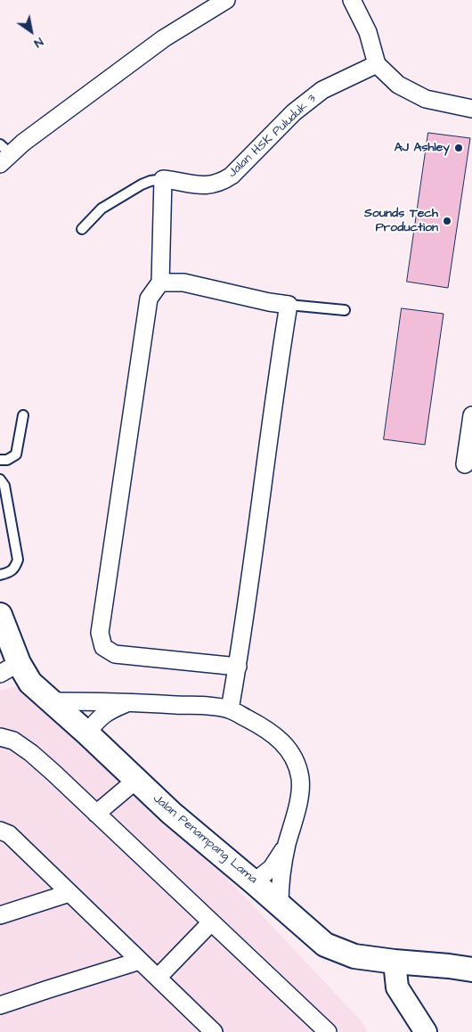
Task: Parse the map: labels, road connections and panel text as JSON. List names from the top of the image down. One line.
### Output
{"streets":{"main road":["Jalan Penampang Lama"],"street":["Jalan HSK Puluduk 3"]},"places":["AJ Ashley","Sounds Tech Production"],"north":"bottom right"}
